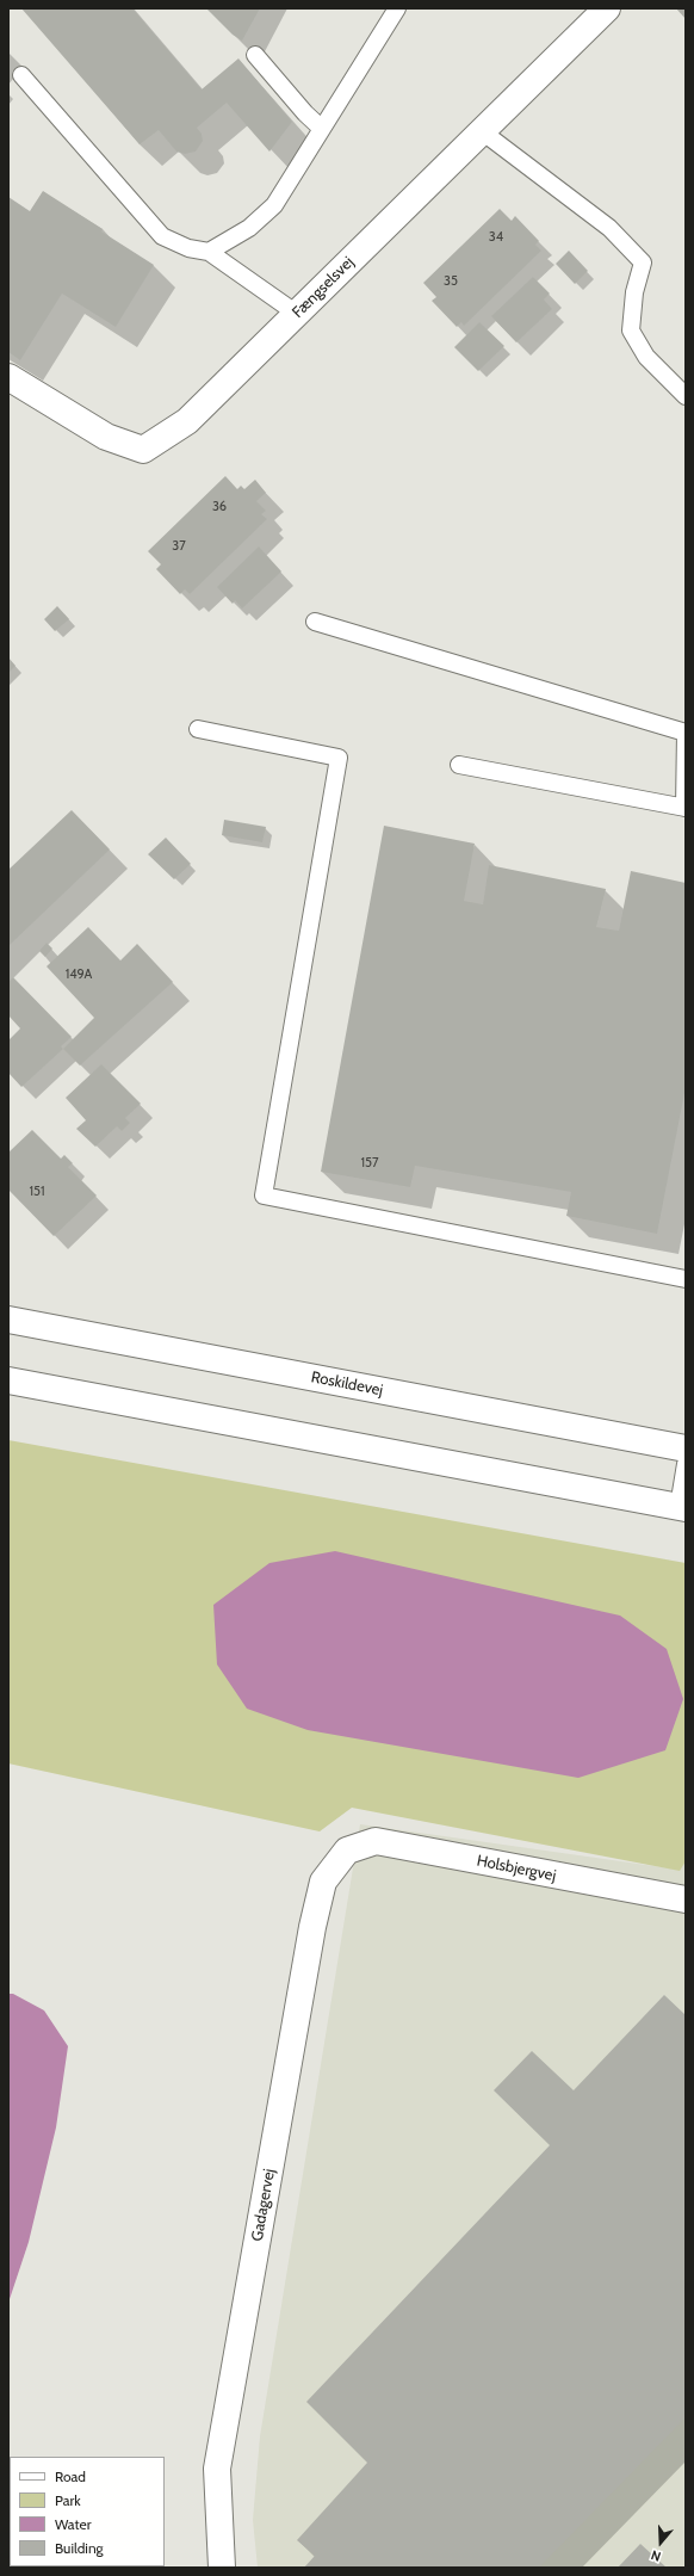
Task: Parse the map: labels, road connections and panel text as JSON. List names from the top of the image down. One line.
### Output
{"streets":{"street":["Fængselsvej","Roskildevej","Holsbjergvej","Gadagervej"]},"crossings":[["Holsbjergvej","Gadagervej"]],"house_numbers":["34","35","36","37","149A","157","151"],"legend":["Road","Park","Water","Building"],"north":"bottom"}
